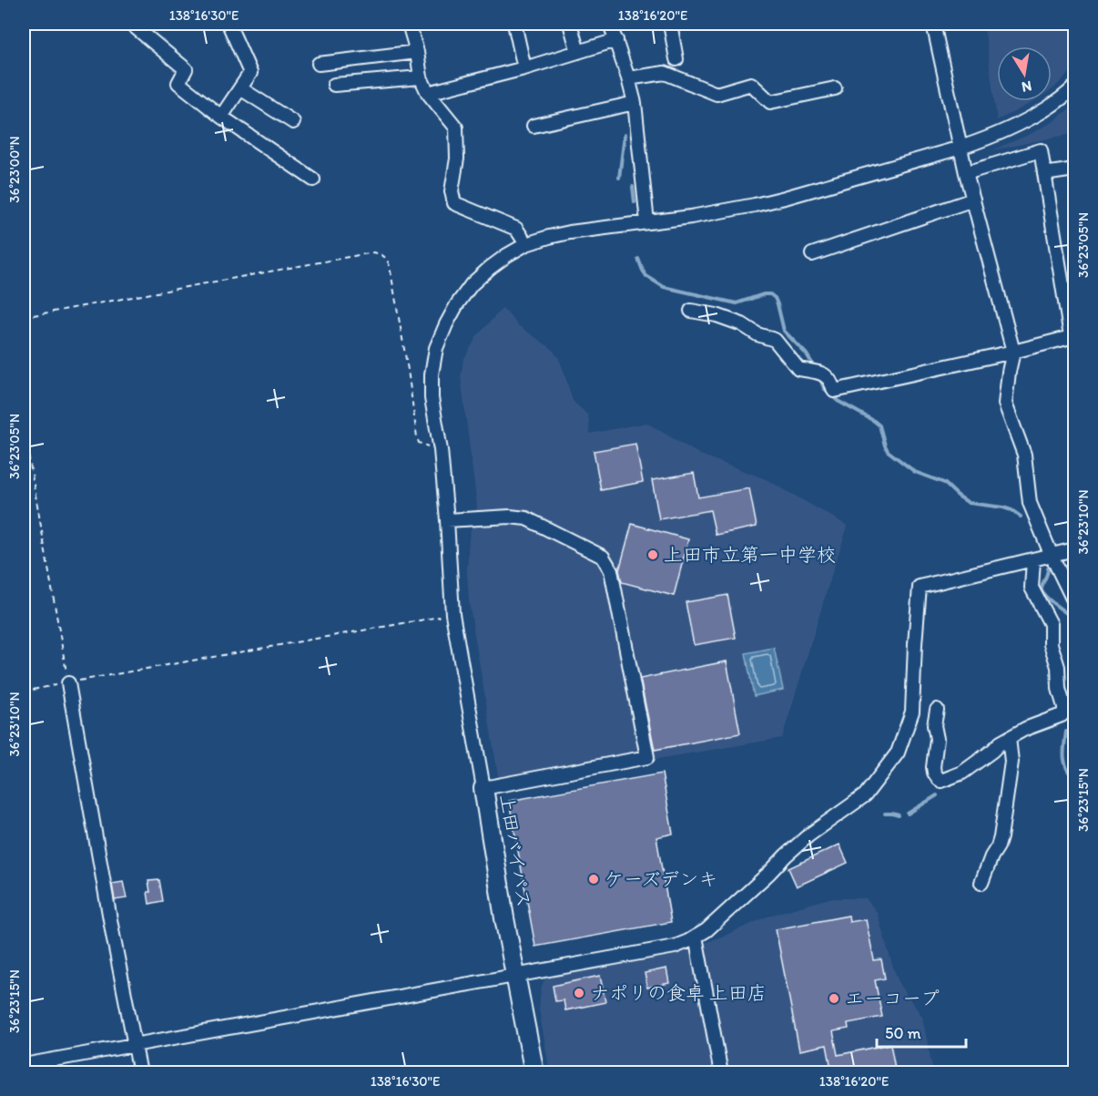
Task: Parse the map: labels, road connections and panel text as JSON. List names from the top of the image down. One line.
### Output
{"streets":{"highway":["上田バイパス"]},"places":["上田市立第一中学校","ケーズデンキ","ナポリの食卓 上田店","エーコープ"],"scale_bar":"50 m","north":"bottom","coordinates":["138°16'30\"E","138°16'20\"E","36°23'00\"N","36°23'05\"N","36°23'10\"N","36°23'15\"N"]}
